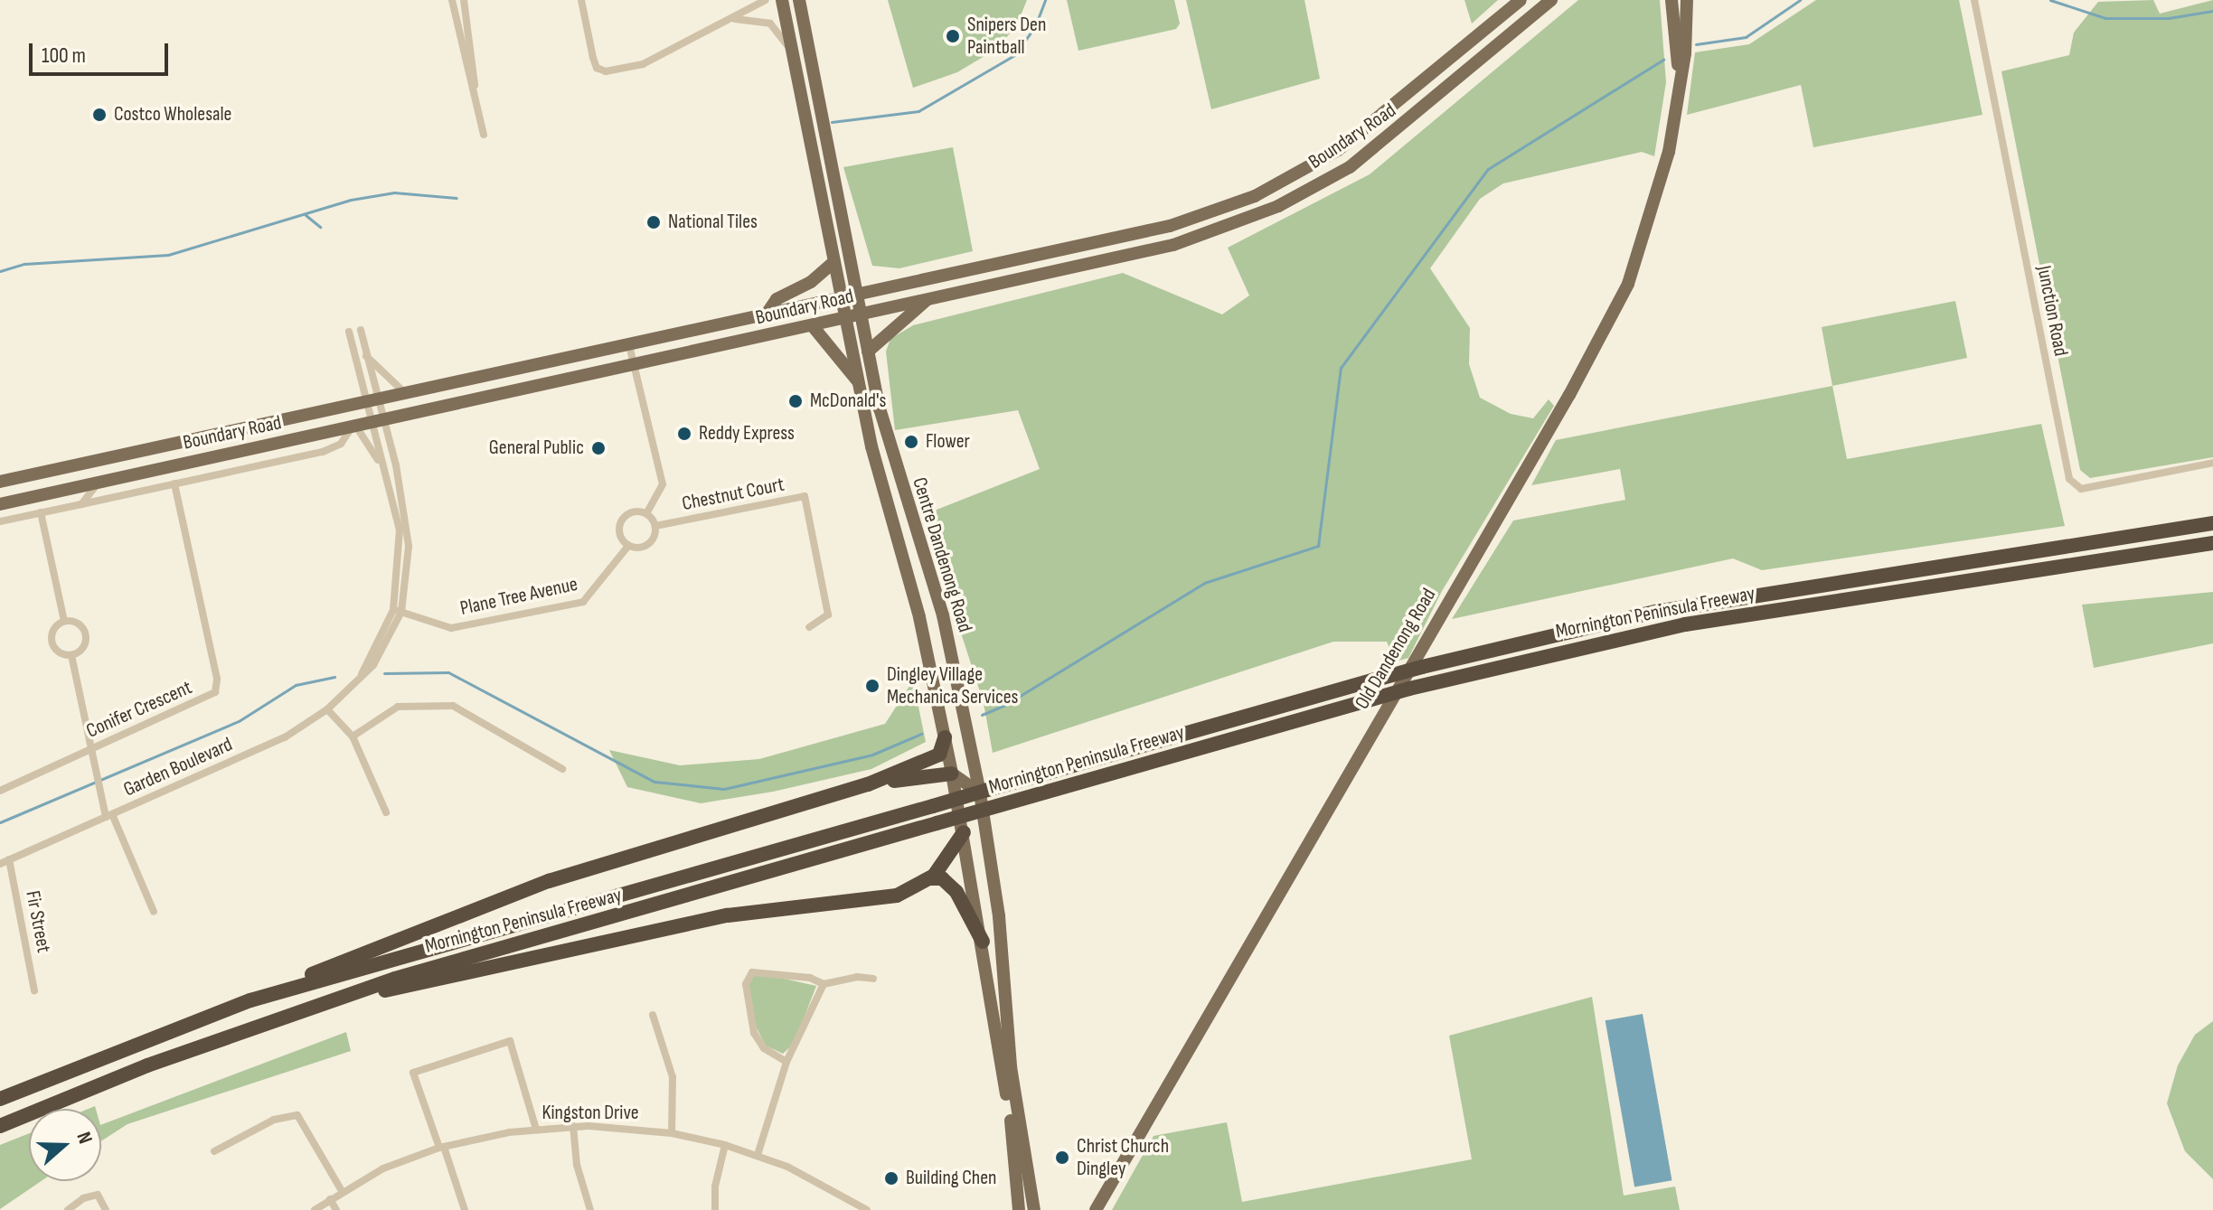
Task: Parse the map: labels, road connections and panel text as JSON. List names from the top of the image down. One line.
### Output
{"streets":{"highway":["Mornington Peninsula Freeway"],"main road":["Boundary Road","Centre Dandenong Road","Old Dandenong Road"],"street":["Junction Road","Chestnut Court","Plane Tree Avenue","Conifer Crescent","Garden Boulevard","Fir Street","Kingston Drive"]},"crossings":[["Boundary Road","Centre Dandenong Road"],["Boundary Road","Garden Boulevard"],["Chestnut Court","Plane Tree Avenue"],["Centre Dandenong Road","Mornington Peninsula Freeway"],["Plane Tree Avenue","Garden Boulevard"],["Garden Boulevard","Fir Street"]],"places":["Snipers Den Paintball","Costco Wholesale","National Tiles","McDonald's","Reddy Express","Flower","General Public","Dingley Village Mechanica Services","Christ Church Dingley","Building Chen"],"scale_bar":"100 m","north":"right"}
